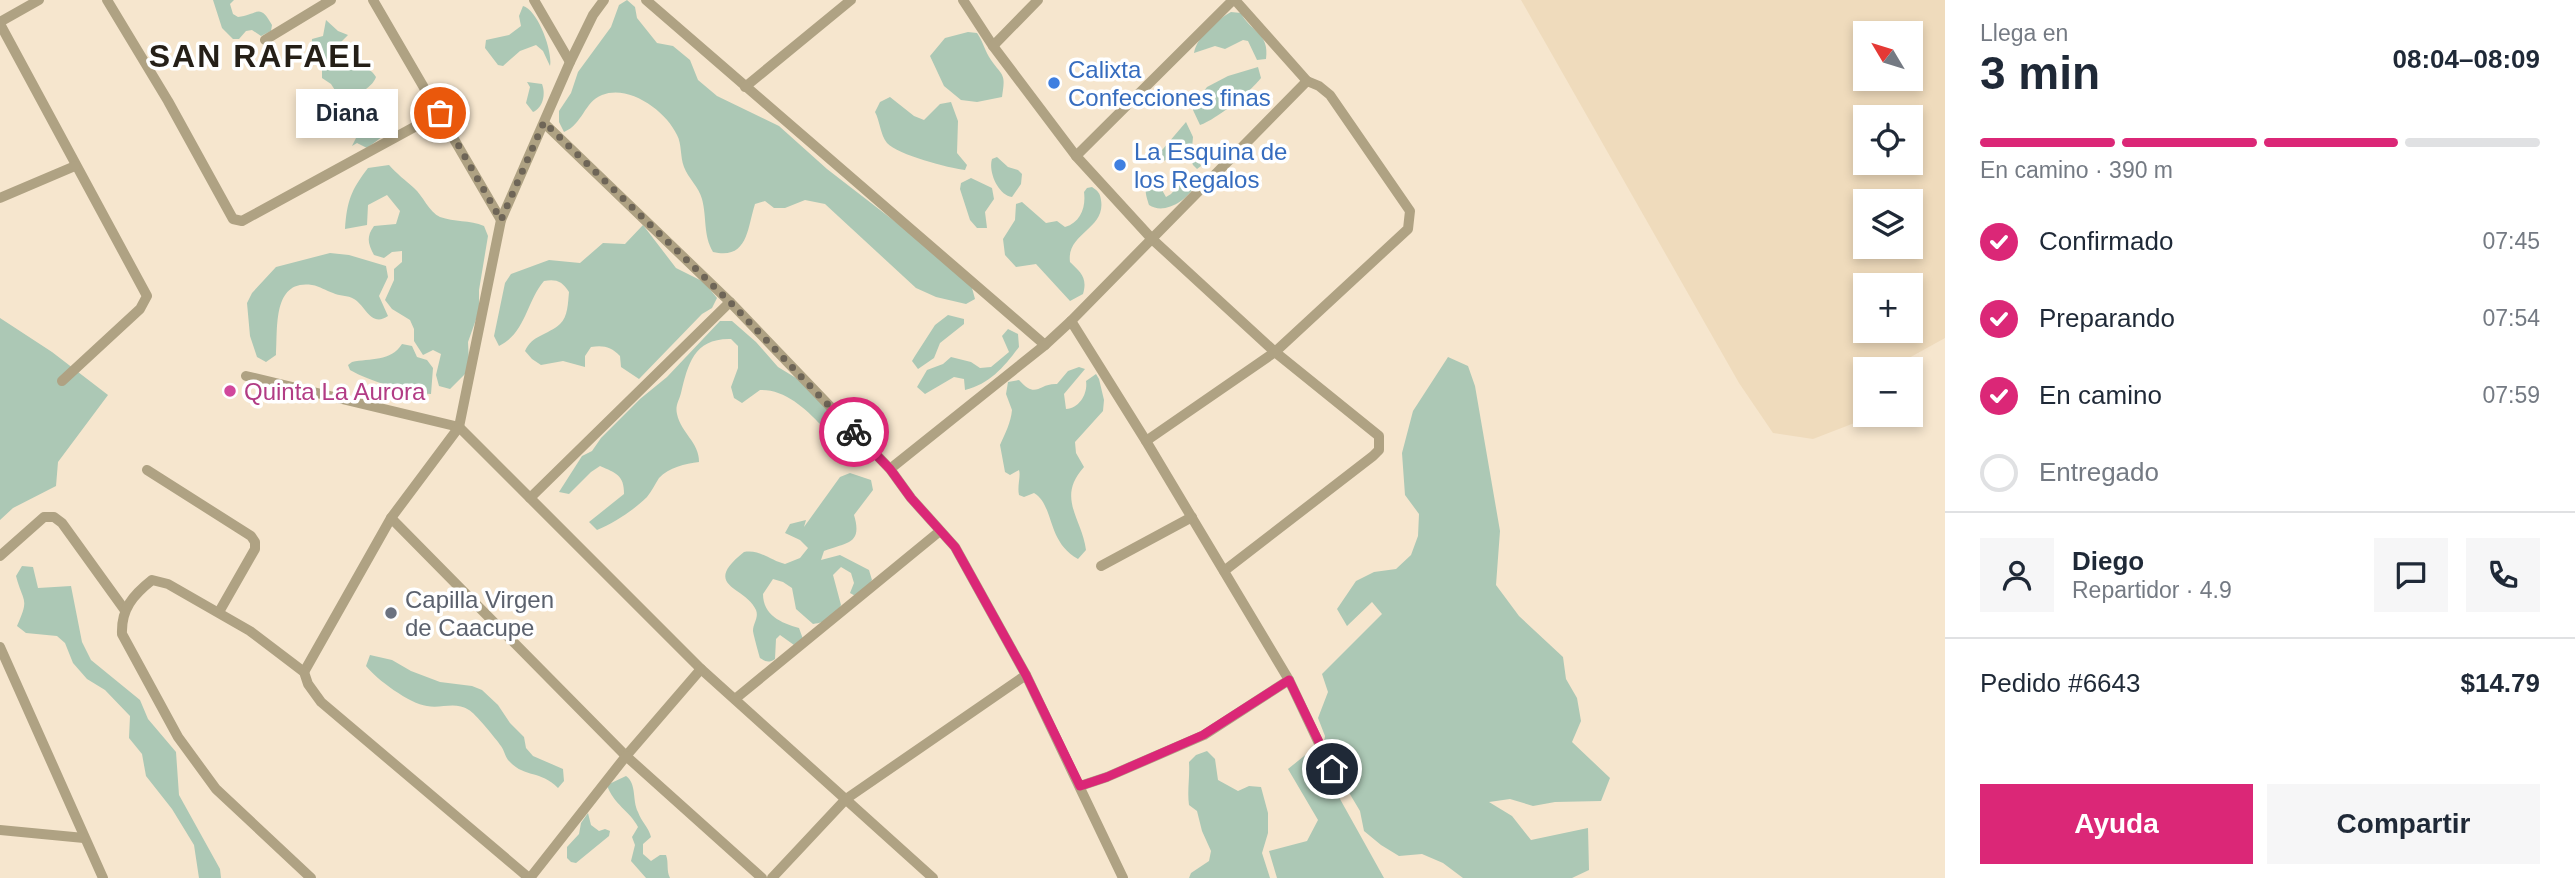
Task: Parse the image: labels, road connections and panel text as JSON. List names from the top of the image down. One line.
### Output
{"districts":["SAN RAFAEL"],"places":["Calixta Confecciones finas","Diana","La Esquina de los Regalos","Quinta La Aurora","Capilla Virgen de Caacupe"],"north":"top left","page":{"heading":["3 min","Llega en","08:04–08:09"],"panel":["Diego","Repartidor · 4.9","Pedido #6643","$14.79"],"map_buttons":["+","−"],"bubble":"Diana","bar":"En camino · 390 m","list":[["Confirmado","07:45"],["Preparando","07:54"],["En camino","07:59"],"Entregado"],"buttons":["Ayuda","Compartir"]}}
